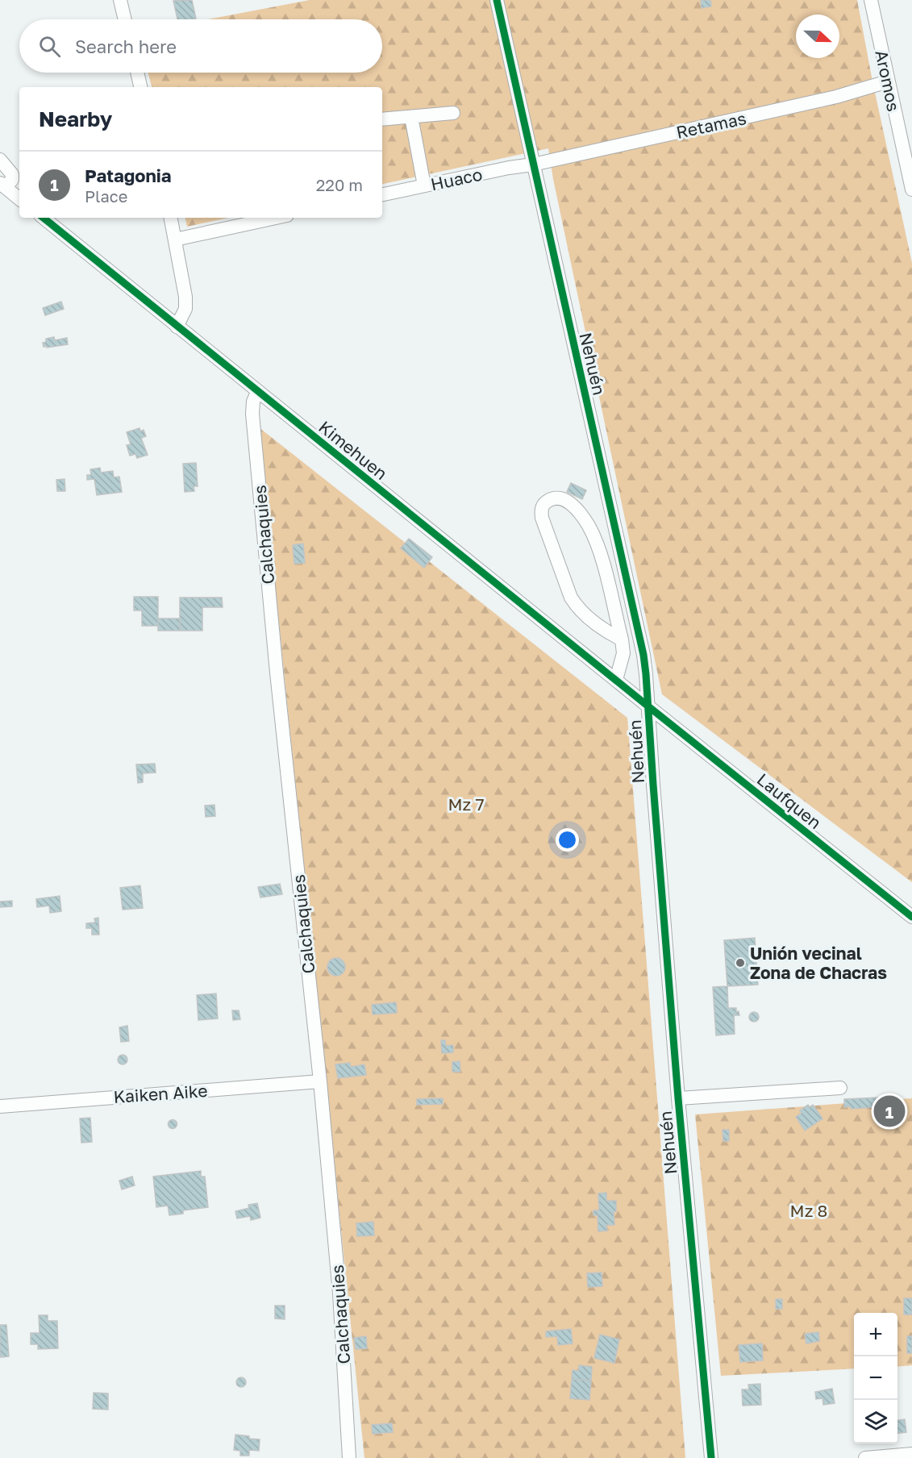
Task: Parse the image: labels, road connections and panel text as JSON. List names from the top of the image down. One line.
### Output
{"streets":{"street":["Aromos","Retamas","Huaco","Nehuén","Kimehuen","Calchaquies","Laufquen","Kaiken Aike"]},"crossings":[["Aromos","Retamas"],["Retamas","Huaco"],["Retamas","Nehuén"],["Huaco","Nehuén"],["Nehuén","Kimehuen"],["Nehuén","Laufquen"],["Kimehuen","Calchaquies"],["Kimehuen","Laufquen"],["Calchaquies","Kaiken Aike"]],"parks":["Mz 7","Mz 8"],"places":["Unión vecinal Zona de Chacras"],"north":"right","page":{"search":"Search here","heading":"Nearby","list":[{"mark":"1","name":"Patagonia","note":"Place","value":"220 m"}],"pins":"1","map_buttons":["+","−"]}}
